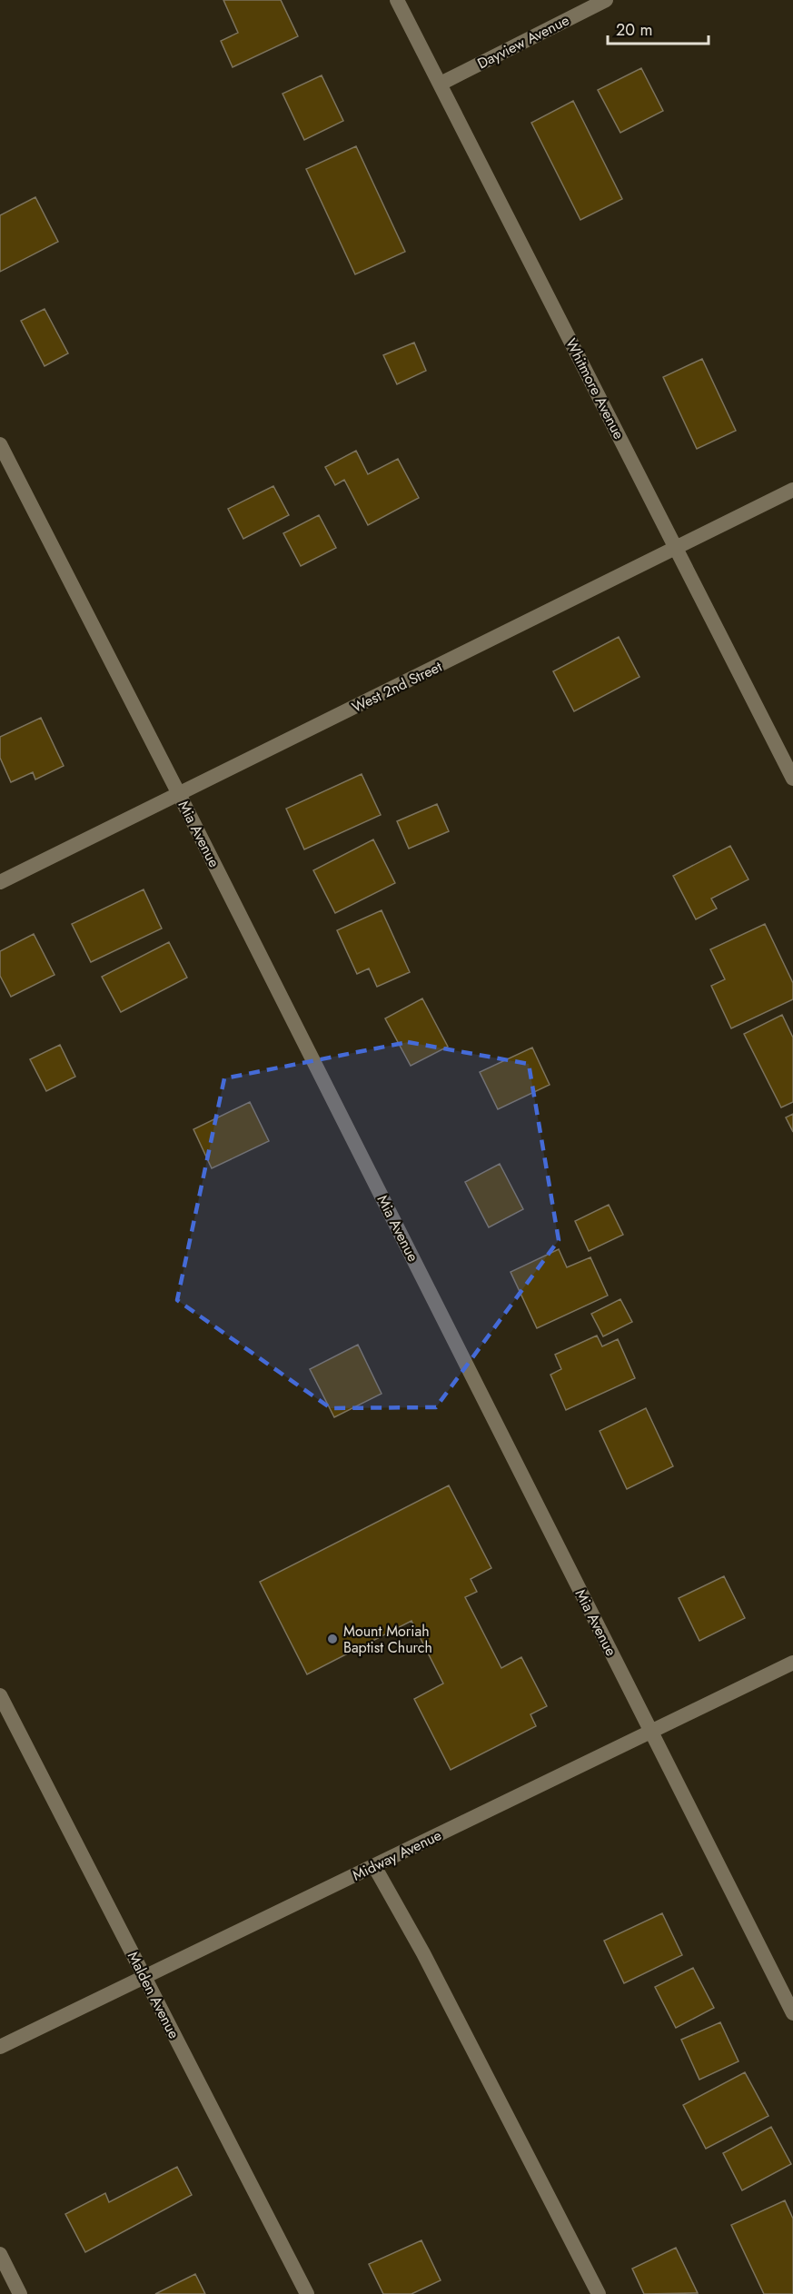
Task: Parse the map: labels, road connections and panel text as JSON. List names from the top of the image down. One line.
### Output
{"streets":{"street":["Dayview Avenue","Whitmore Avenue","West 2nd Street","Mia Avenue","Midway Avenue","Malden Avenue"]},"crossings":[["Dayview Avenue","Whitmore Avenue"],["Whitmore Avenue","West 2nd Street"],["West 2nd Street","Mia Avenue"],["Mia Avenue","Midway Avenue"],["Midway Avenue","Malden Avenue"]],"places":["Mount Moriah Baptist Church"],"scale_bar":"20 m"}
